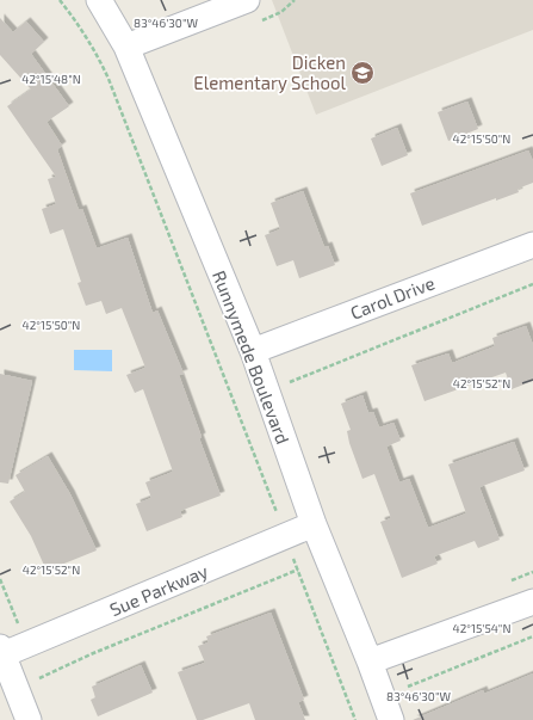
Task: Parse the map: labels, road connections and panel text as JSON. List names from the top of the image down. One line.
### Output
{"streets":{"street":["Carol Drive","Runnymede Boulevard","Sue Parkway"]},"crossings":[["Carol Drive","Runnymede Boulevard"],["Runnymede Boulevard","Sue Parkway"]],"places":{"school or university":["Dicken Elementary School"]},"coordinates":["83°46'30\"W","42°15'48\"N","42°15'50\"N","42°15'52\"N","42°15'54\"N"]}
